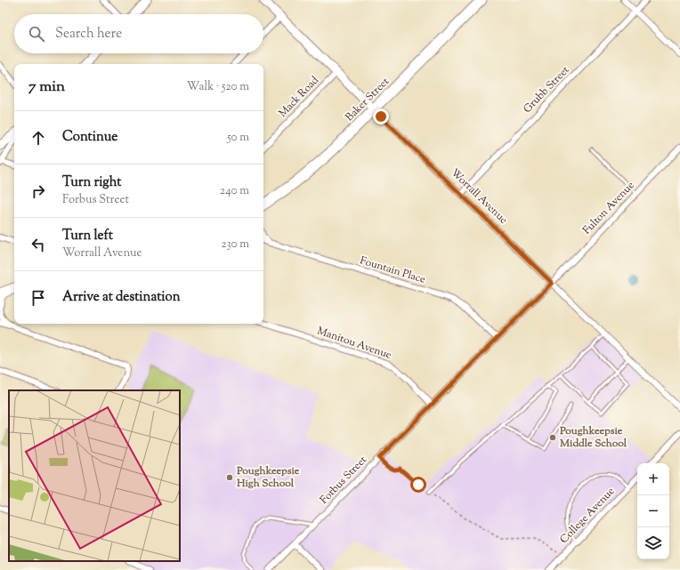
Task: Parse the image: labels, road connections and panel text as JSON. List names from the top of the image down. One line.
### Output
{"streets":{"highway":["Baker Street"],"main road":["Worrall Avenue"],"street":["Grubb Street","Mack Road","Fulton Avenue","Fountain Place","Manitou Avenue","Forbus Street","College Avenue"]},"crossings":[["Grubb Street","Worrall Avenue"],["Mack Road","Worrall Avenue"],["Baker Street","Worrall Avenue"],["Worrall Avenue","Fulton Avenue"],["Worrall Avenue","Forbus Street"],["Fulton Avenue","Forbus Street"],["Fountain Place","Forbus Street"],["Manitou Avenue","Forbus Street"]],"places":["Poughkeepsie Middle School","Poughkeepsie High School"],"page":{"search":"Search here","heading":["7 min","Walk · 520 m"],"list":[["Continue","50 m"],["Turn right","Forbus Street","240 m"],["Turn left","Worrall Avenue","230 m"],"Arrive at destination"],"map_buttons":["+","−"]}}
